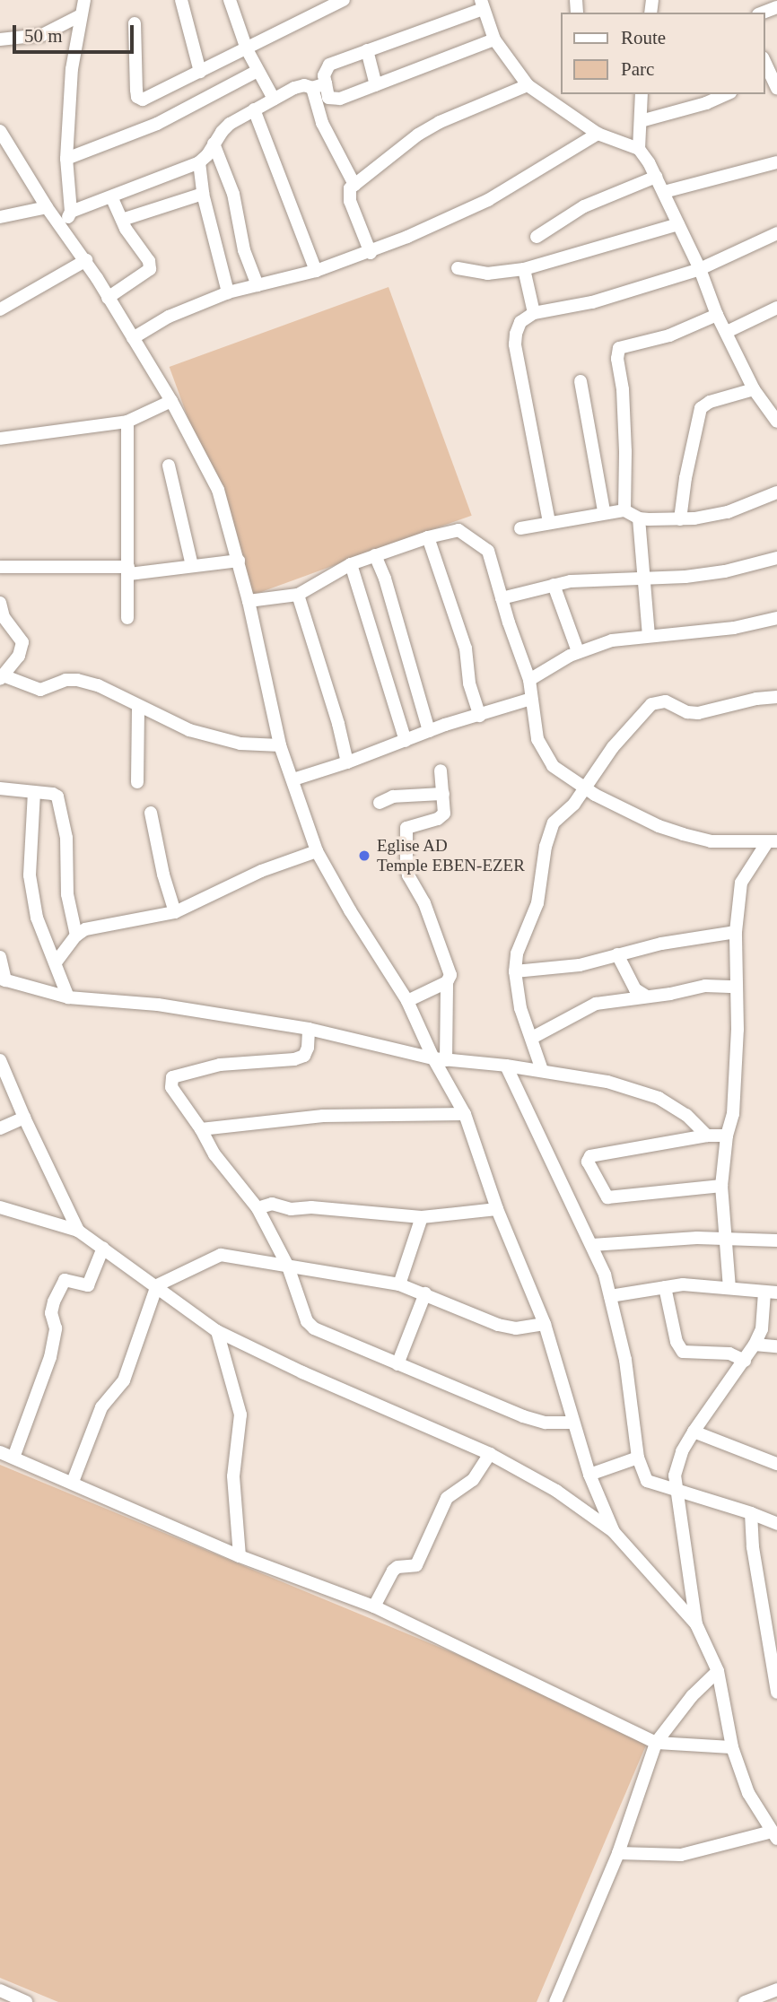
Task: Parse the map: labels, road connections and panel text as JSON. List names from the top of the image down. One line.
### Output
{"places":["Eglise AD Temple EBEN-EZER"],"legend":["Route","Parc"],"scale_bar":"50 m"}
